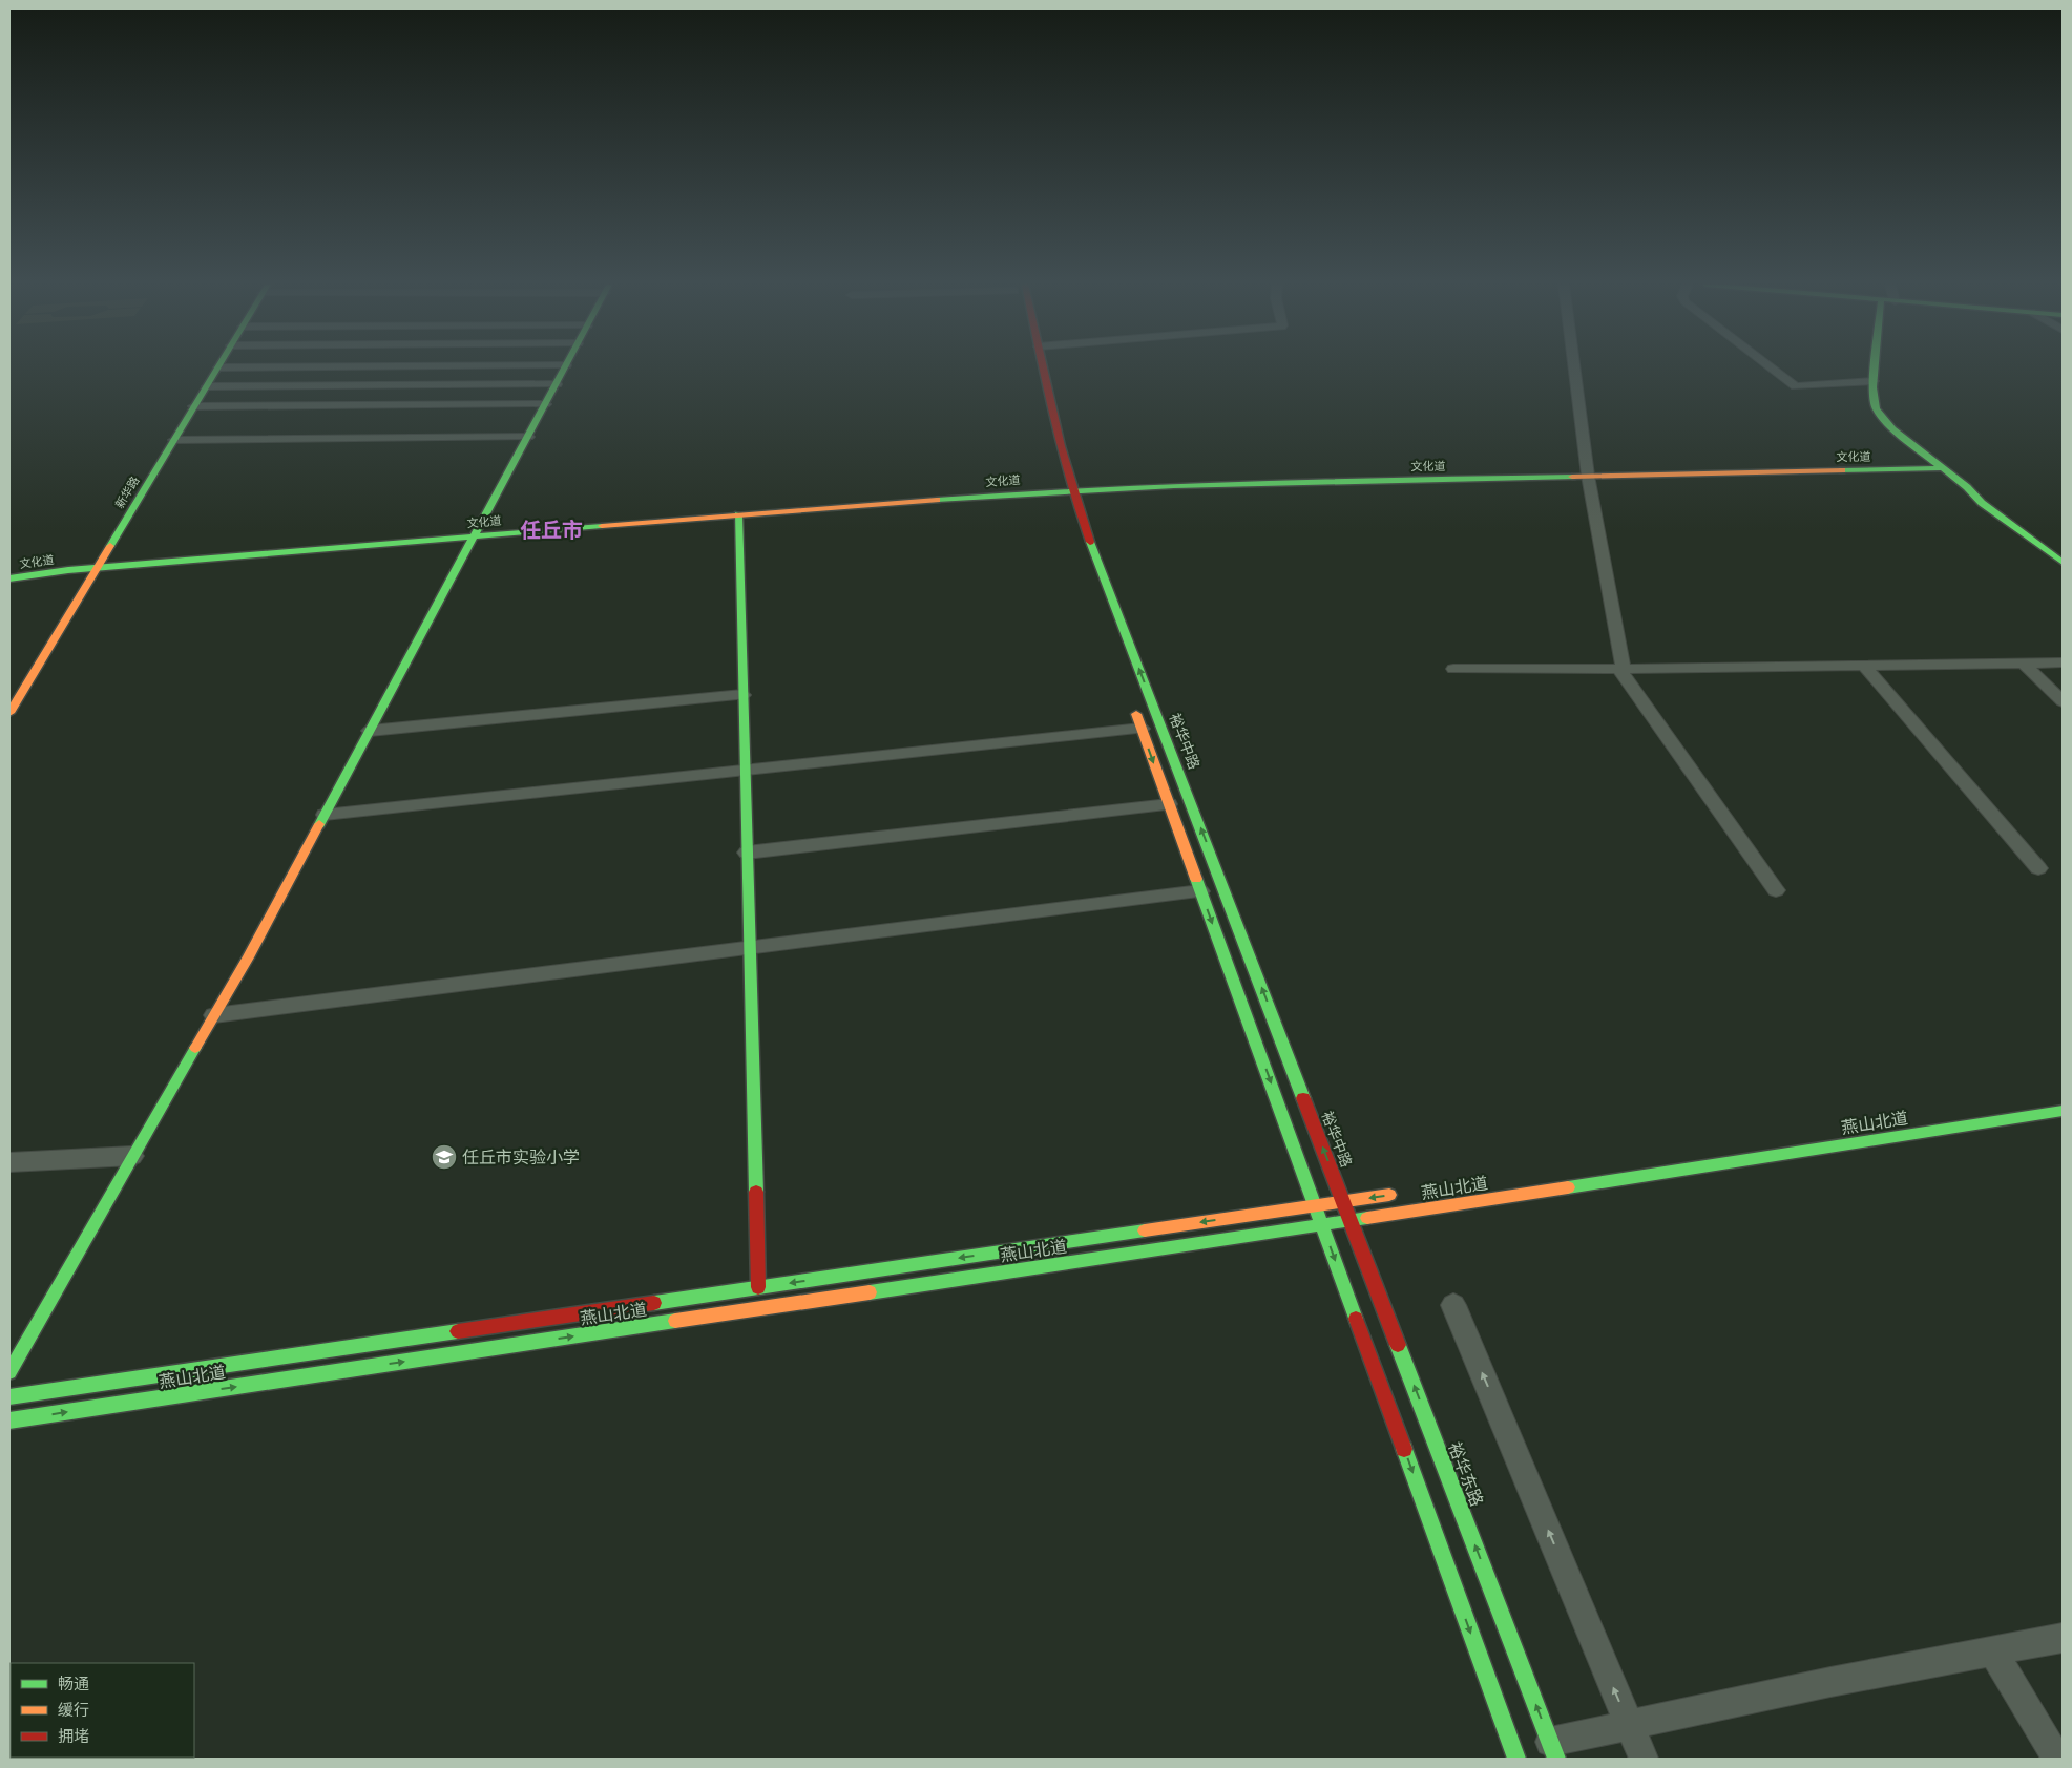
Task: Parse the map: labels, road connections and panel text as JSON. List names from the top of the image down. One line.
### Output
{"streets":{"main road":["文化道","新华路","裕华中路","燕山北道","裕华东路"]},"crossings":[["文化道","新华路"],["文化道","裕华中路"],["裕华中路","燕山北道"],["裕华中路","裕华东路"],["燕山北道","裕华东路"]],"districts":["任丘市"],"places":{"school or university":["任丘市实验小学"]},"legend":["畅通","缓行","拥堵"]}
